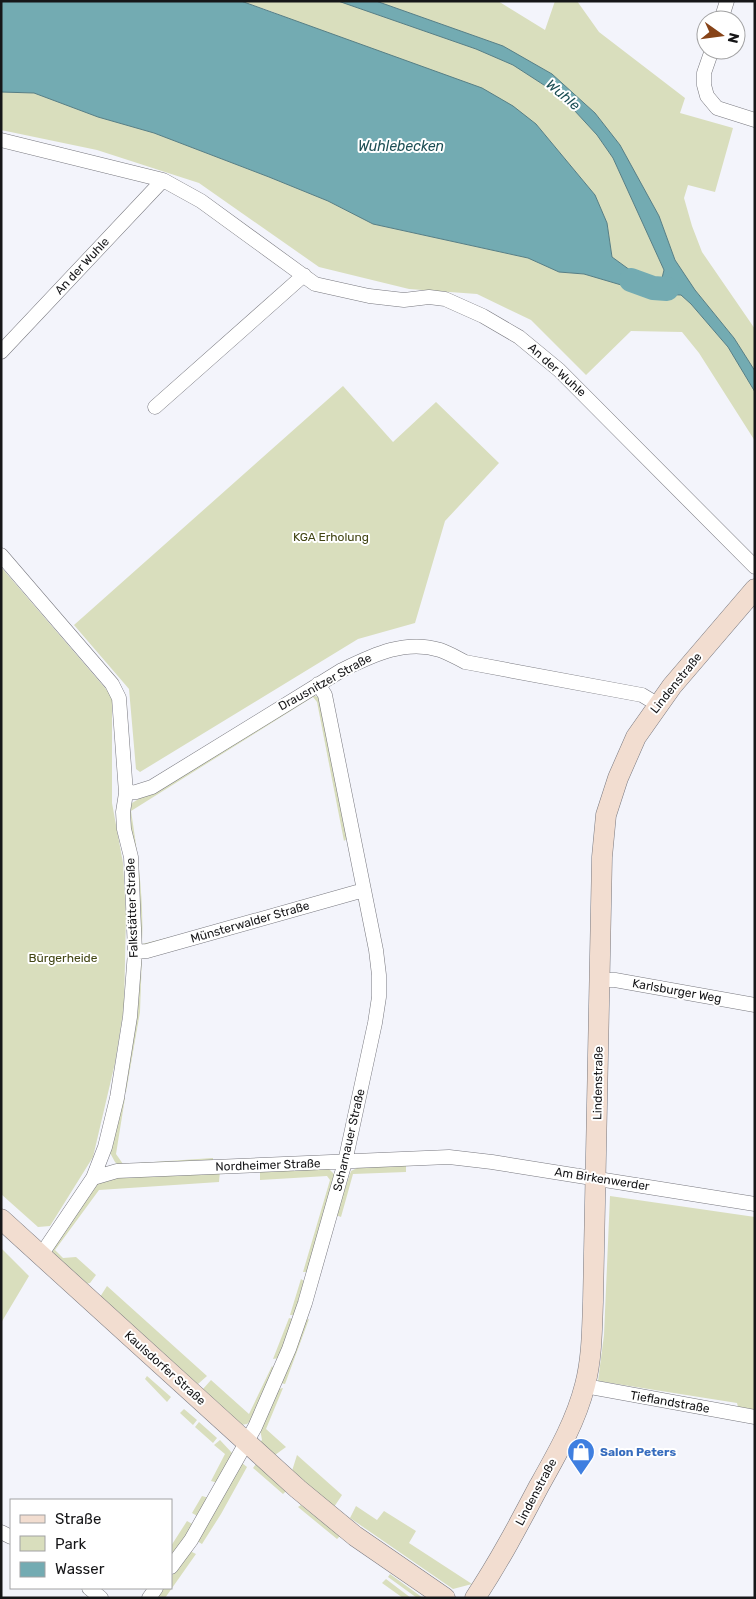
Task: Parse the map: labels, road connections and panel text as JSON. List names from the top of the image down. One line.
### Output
{"streets":{"street":["An der Wuhle","Drausnitzer Straße","Lindenstraße","Falkstätter Straße","Münsterwalder Straße","Karlsburger Weg","Scharnauer Straße","Nordheimer Straße","Am Birkenwerder","Kaulsdorfer Straße","Tieflandstraße"]},"crossings":[["Drausnitzer Straße","Lindenstraße"],["Drausnitzer Straße","Falkstätter Straße"],["Drausnitzer Straße","Scharnauer Straße"],["Lindenstraße","Karlsburger Weg"],["Lindenstraße","Am Birkenwerder"],["Lindenstraße","Tieflandstraße"],["Falkstätter Straße","Münsterwalder Straße"],["Falkstätter Straße","Nordheimer Straße"],["Falkstätter Straße","Kaulsdorfer Straße"],["Münsterwalder Straße","Scharnauer Straße"],["Scharnauer Straße","Nordheimer Straße"],["Scharnauer Straße","Kaulsdorfer Straße"],["Nordheimer Straße","Am Birkenwerder"]],"water":["Wuhle","Wuhlebecken"],"parks":["KGA Erholung","Bürgerheide"],"places":{"shop":["Salon Peters"]},"legend":["Straße","Park","Wasser"],"north":"right"}
